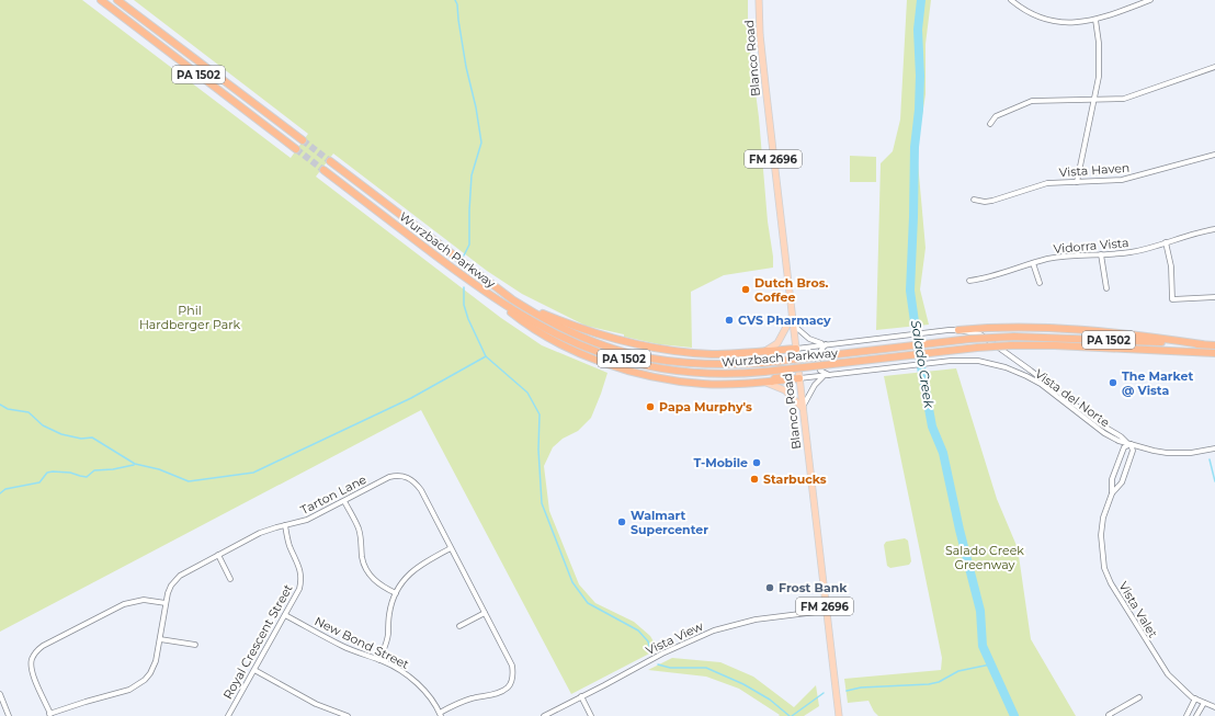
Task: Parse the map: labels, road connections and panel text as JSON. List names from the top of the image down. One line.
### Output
{"streets":{"highway":["PA 1502","Wurzbach Parkway"],"main road":["Blanco Road","FM 2696"],"street":["Vista Haven","Vidorra Vista","Vista del Norte","Tarton Lane","Vista Valet","Vista View","Royal Crescent Street","New Bond Street"]},"crossings":[["Blanco Road","Wurzbach Parkway"],["Blanco Road","Vista del Norte"],["Blanco Road","Vista View"],["Wurzbach Parkway","Vista del Norte"],["Vista del Norte","Vista Valet"],["Tarton Lane","Royal Crescent Street"],["Tarton Lane","New Bond Street"],["Royal Crescent Street","New Bond Street"]],"water":["Salado Creek"],"parks":["Phil Hardberger Park","Salado Creek Greenway"],"places":["Dutch Bros. Coffee","CVS Pharmacy","The Market @ Vista","Papa Murphy's","T-Mobile","Starbucks","Walmart Supercenter","Frost Bank"]}
